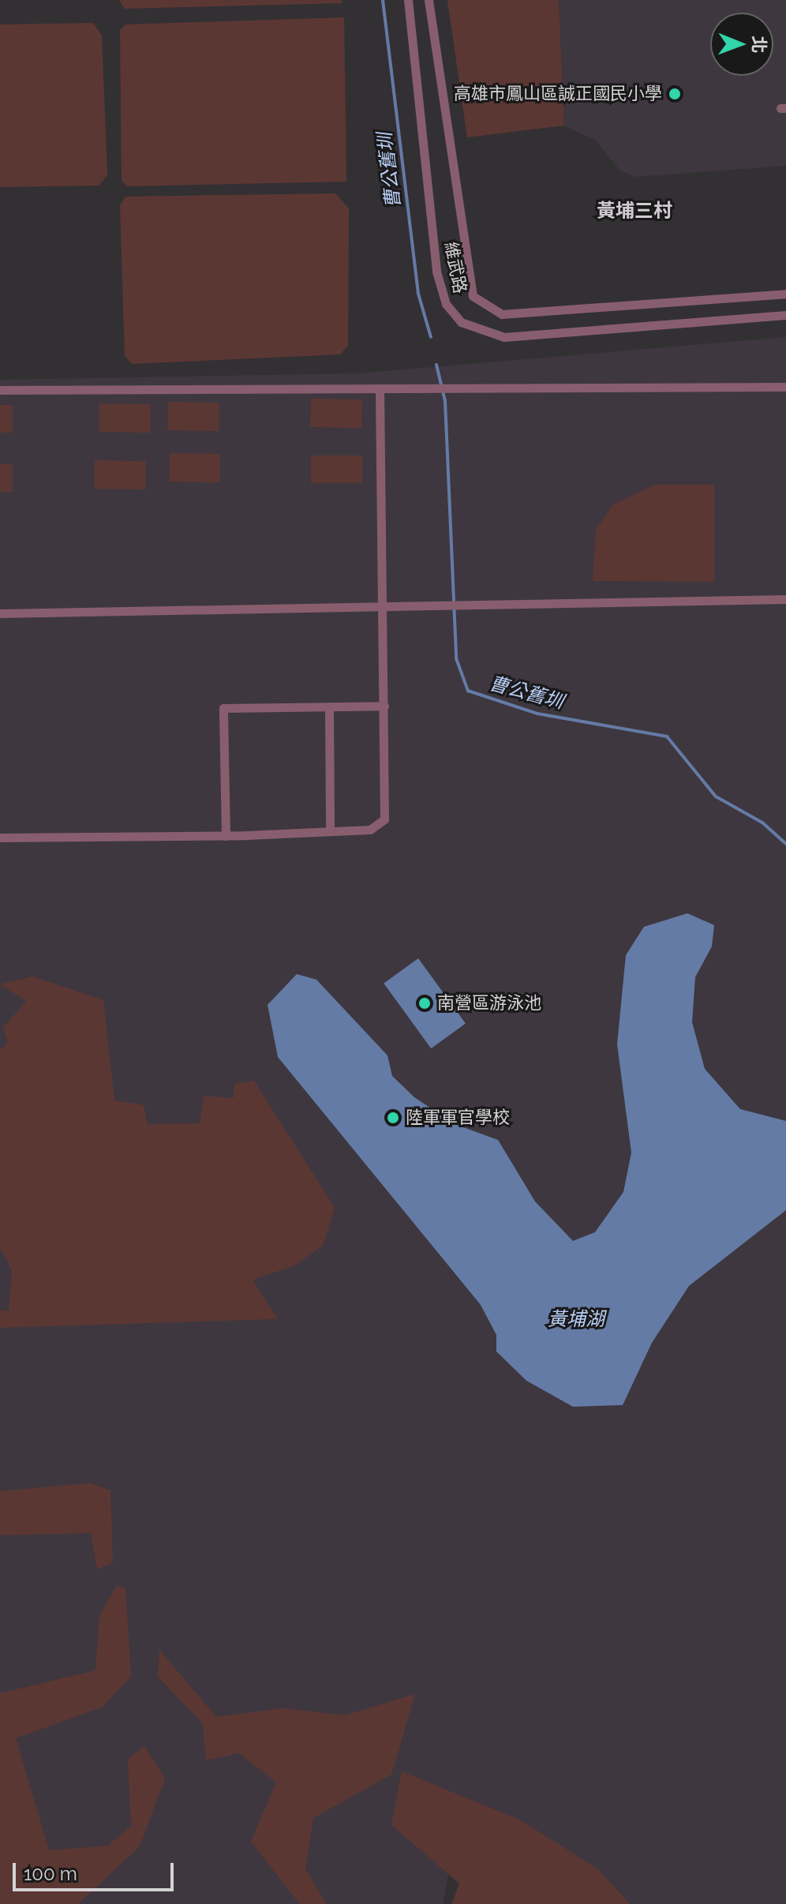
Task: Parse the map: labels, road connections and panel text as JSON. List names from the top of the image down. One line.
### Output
{"streets":{"street":["維武路"]},"districts":["黃埔三村"],"water":["曹公舊圳","黃埔湖"],"places":["高雄市鳳山區誠正國民小學","南營區游泳池","陸軍軍官學校"],"scale_bar":"100 m","north":"right"}
